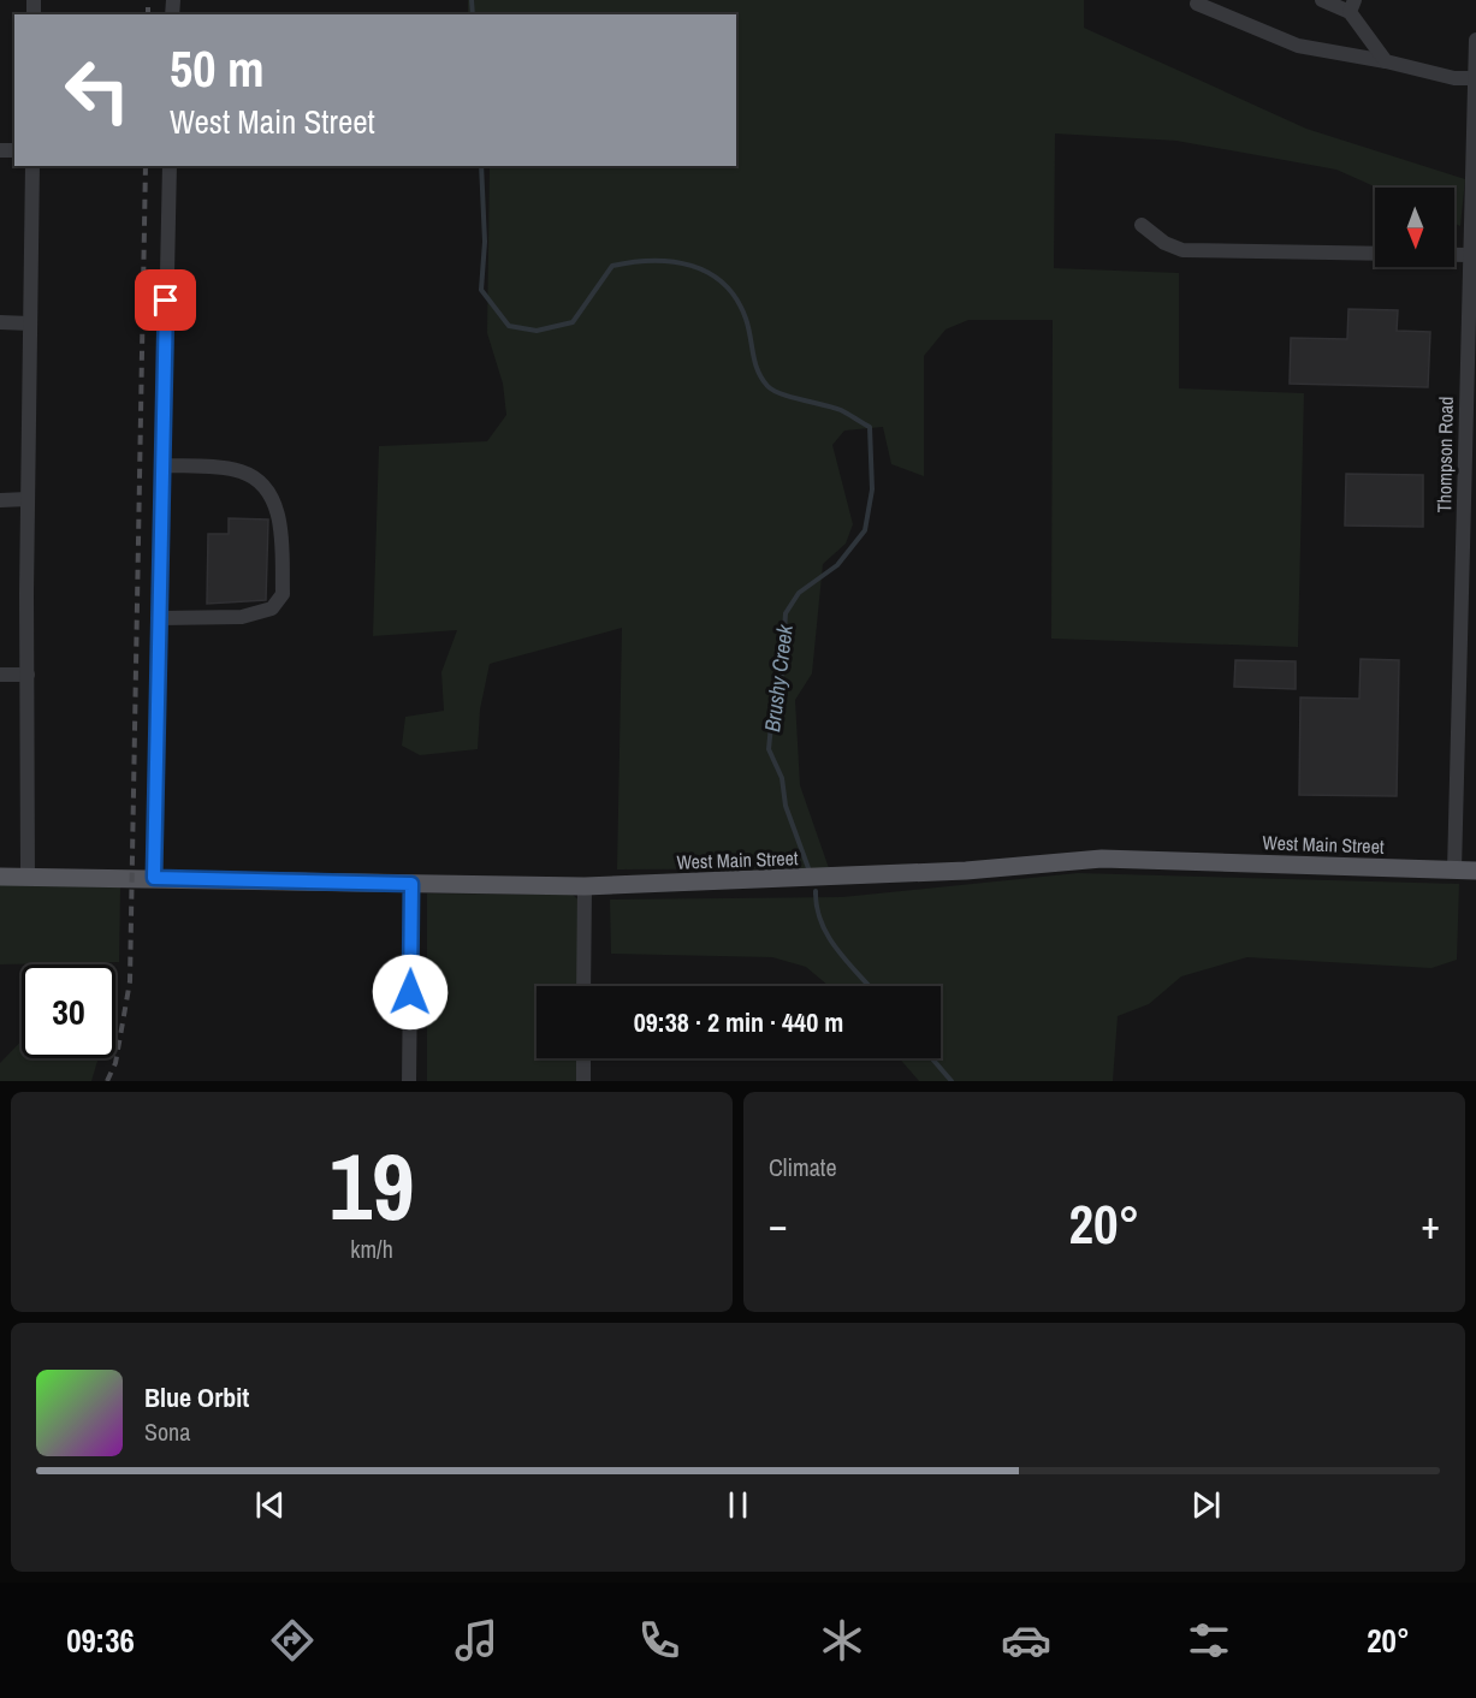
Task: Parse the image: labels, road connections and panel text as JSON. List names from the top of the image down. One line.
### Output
{"streets":{"main road":["West Main Street"],"street":["Thompson Road"]},"crossings":[["Thompson Road","West Main Street"]],"water":["Brushy Creek"],"north":"bottom","page":{"turn":["50 m","West Main Street"],"limit":"30","trip":"09:38 · 2 min · 440 m","tile":[["19","km/h"],"Climate"],"heat":["−","20°","+"],"song":["Blue Orbit","Sona"],"tabs":["09:36","20°"]}}
